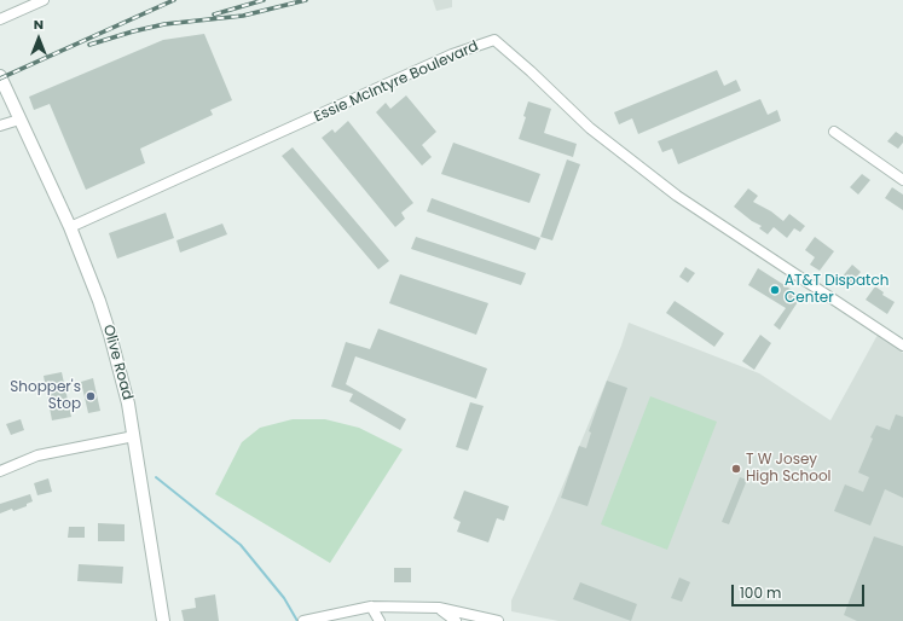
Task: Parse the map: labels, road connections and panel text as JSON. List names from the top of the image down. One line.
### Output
{"streets":{"street":["Essie McIntyre Boulevard","Olive Road"]},"crossings":[["Essie McIntyre Boulevard","Olive Road"]],"places":["AT&T Dispatch Center","Shopper's Stop","T W Josey High School"],"scale_bar":"100 m","north":"top"}
